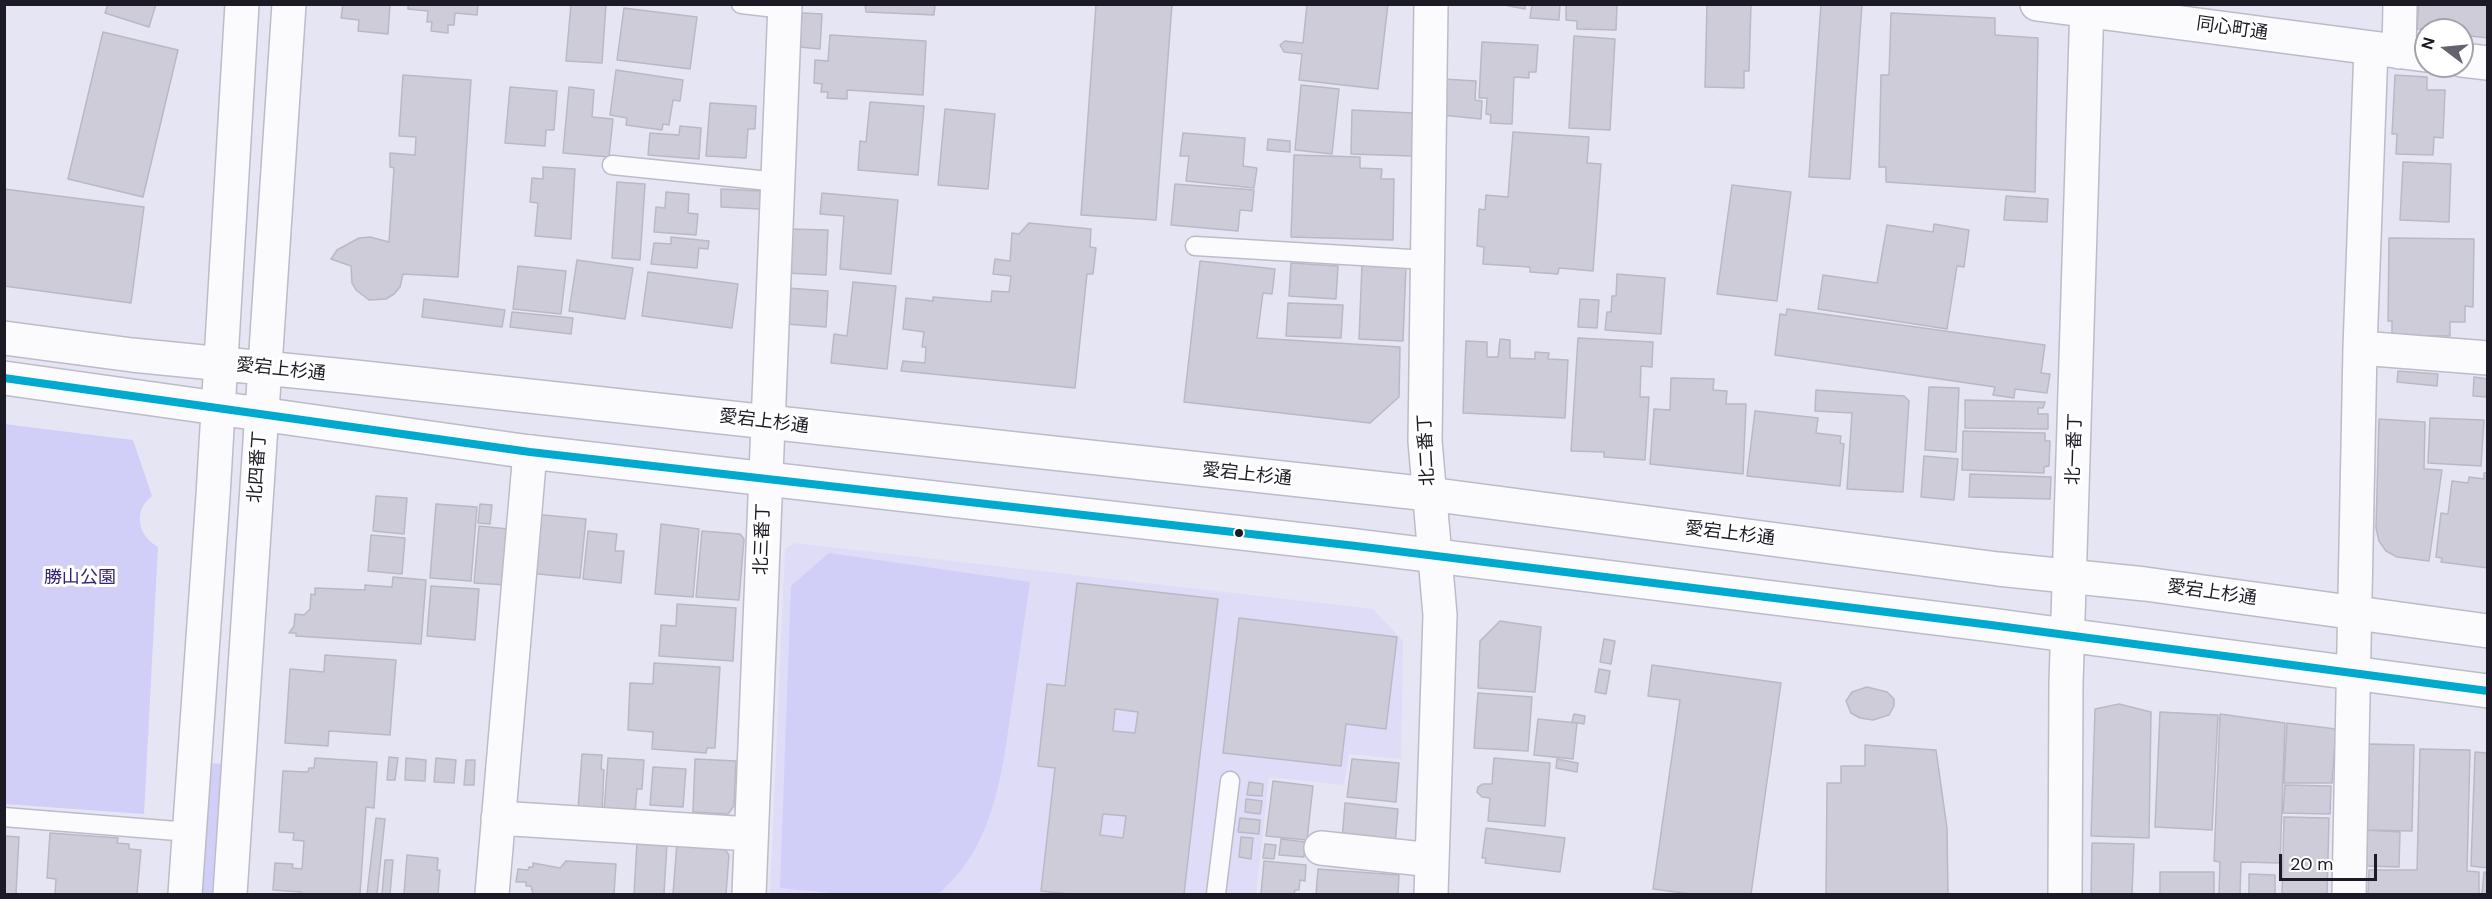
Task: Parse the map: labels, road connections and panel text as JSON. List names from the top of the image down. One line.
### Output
{"streets":{"street":["同心町通","愛宕上杉通","北一番丁","北二番丁","北四番丁","北三番丁"]},"crossings":[["同心町通","北一番丁"],["愛宕上杉通","北一番丁"],["愛宕上杉通","北二番丁"],["愛宕上杉通","北四番丁"],["愛宕上杉通","北三番丁"]],"parks":["勝山公園"],"scale_bar":"20 m","north":"left"}
